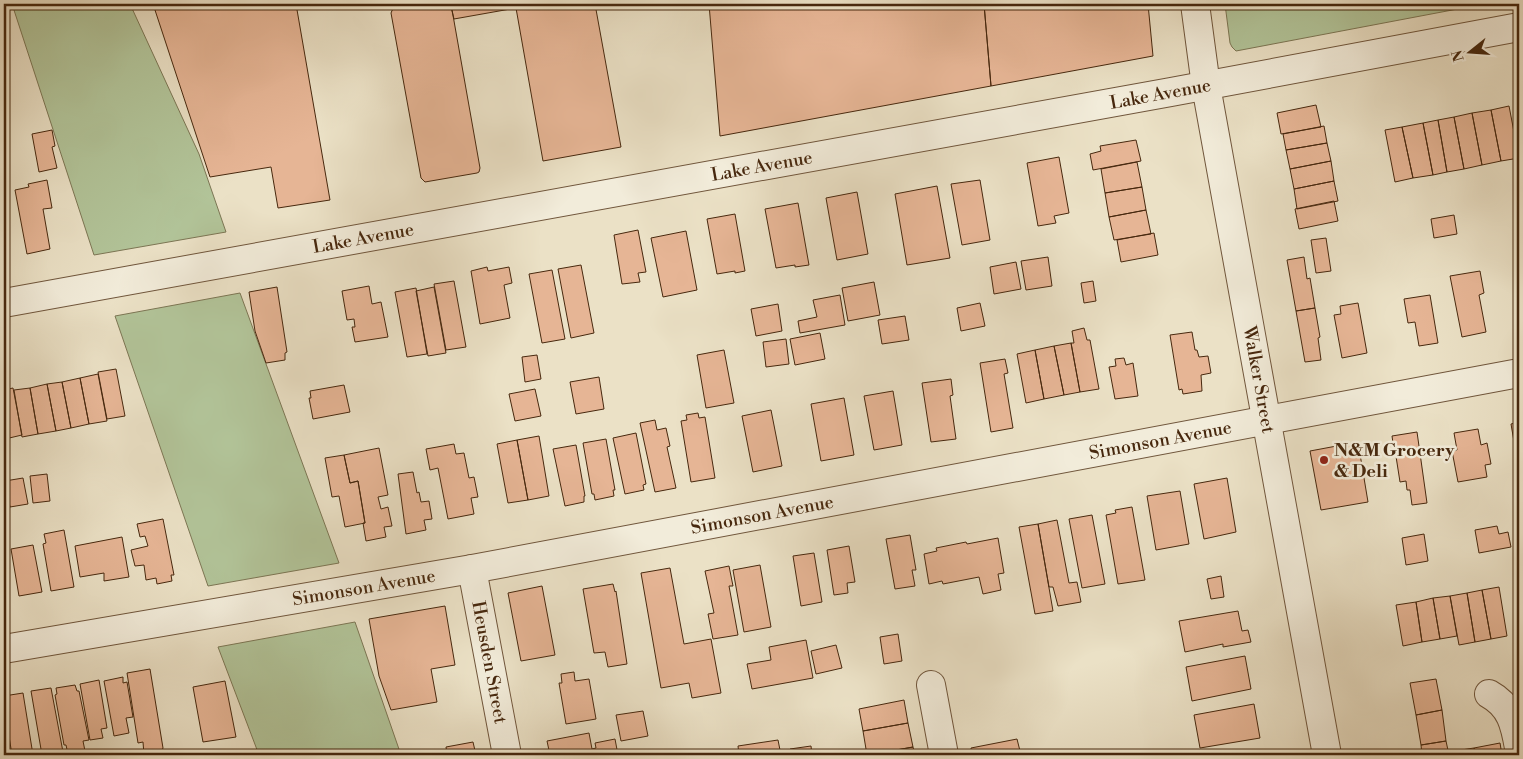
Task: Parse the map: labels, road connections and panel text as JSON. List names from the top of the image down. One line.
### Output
{"streets":{"street":["Lake Avenue","Walker Street","Simonson Avenue","Heusden Street"]},"crossings":[["Lake Avenue","Walker Street"],["Walker Street","Simonson Avenue"],["Simonson Avenue","Heusden Street"]],"places":["N&M Grocery & Deli"],"north":"left"}
